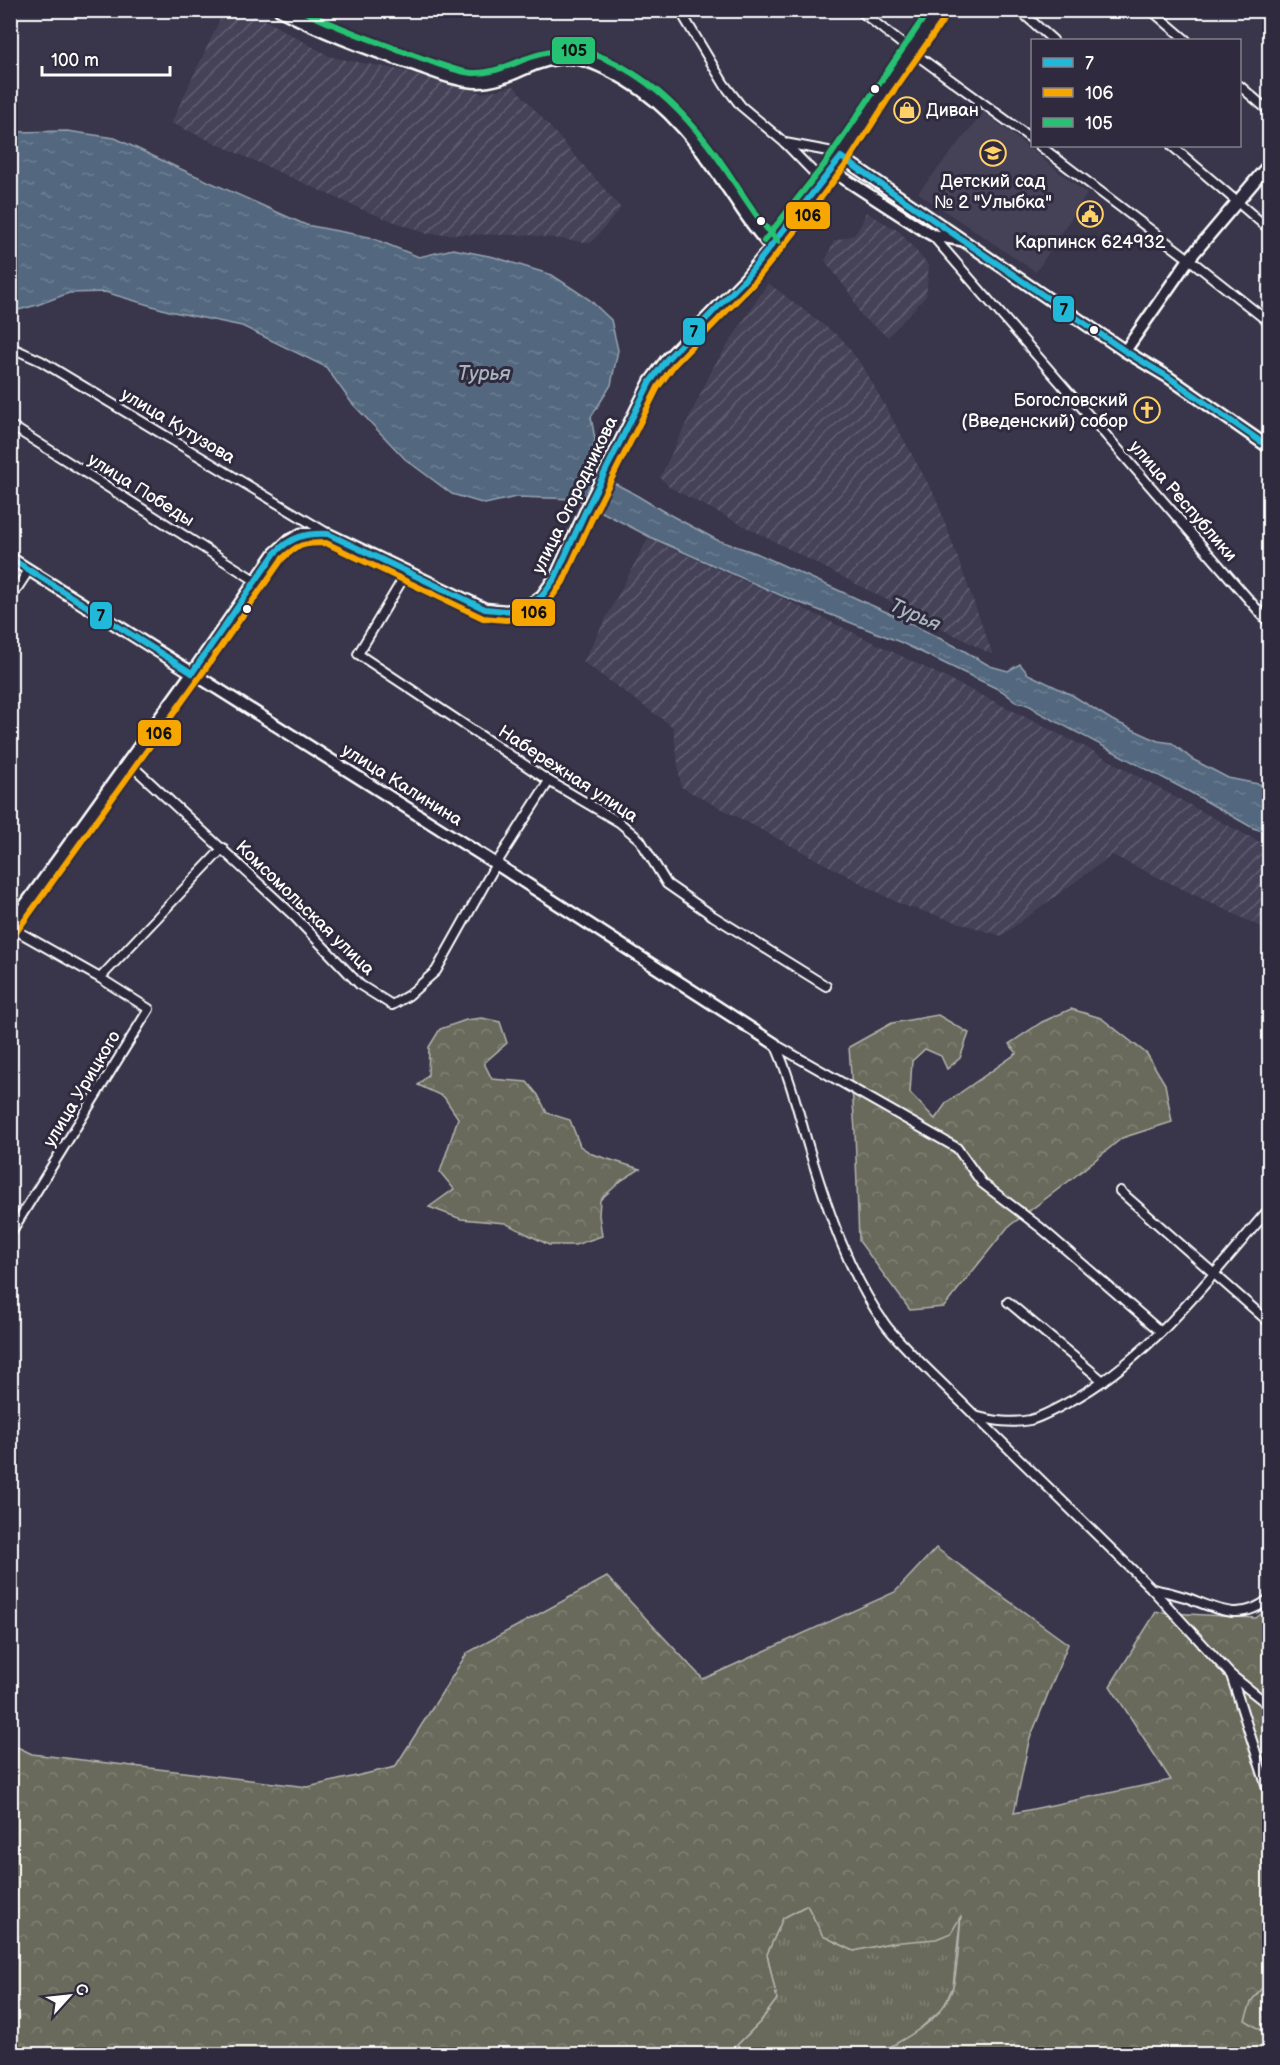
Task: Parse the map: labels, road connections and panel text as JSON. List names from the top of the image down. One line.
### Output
{"streets":{"street":["улица Кутузова","улица Победы","улица Огородникова","улица Республики","Набережная улица","улица Калинина","Комсомольская улица","улица Урицкого"]},"crossings":[["улица Кутузова","улица Огородникова"],["улица Победы","улица Огородникова"],["улица Огородникова","Набережная улица"],["улица Огородникова","улица Калинина"],["улица Огородникова","Комсомольская улица"],["улица Огородникова","улица Урицкого"],["Набережная улица","Комсомольская улица"],["улица Калинина","Комсомольская улица"]],"water":["Турья"],"places":{"shop":["Диван"],"school or university":["Детский сад № 2 \"Улыбка\""],"public building":["Карпинск 624932"],"church":["Богословский (Введенский) собор"]},"lines":["transit line 105","transit line 106","transit line 7"],"legend":["7","106","105"],"scale_bar":"100 m","north":"top right"}
